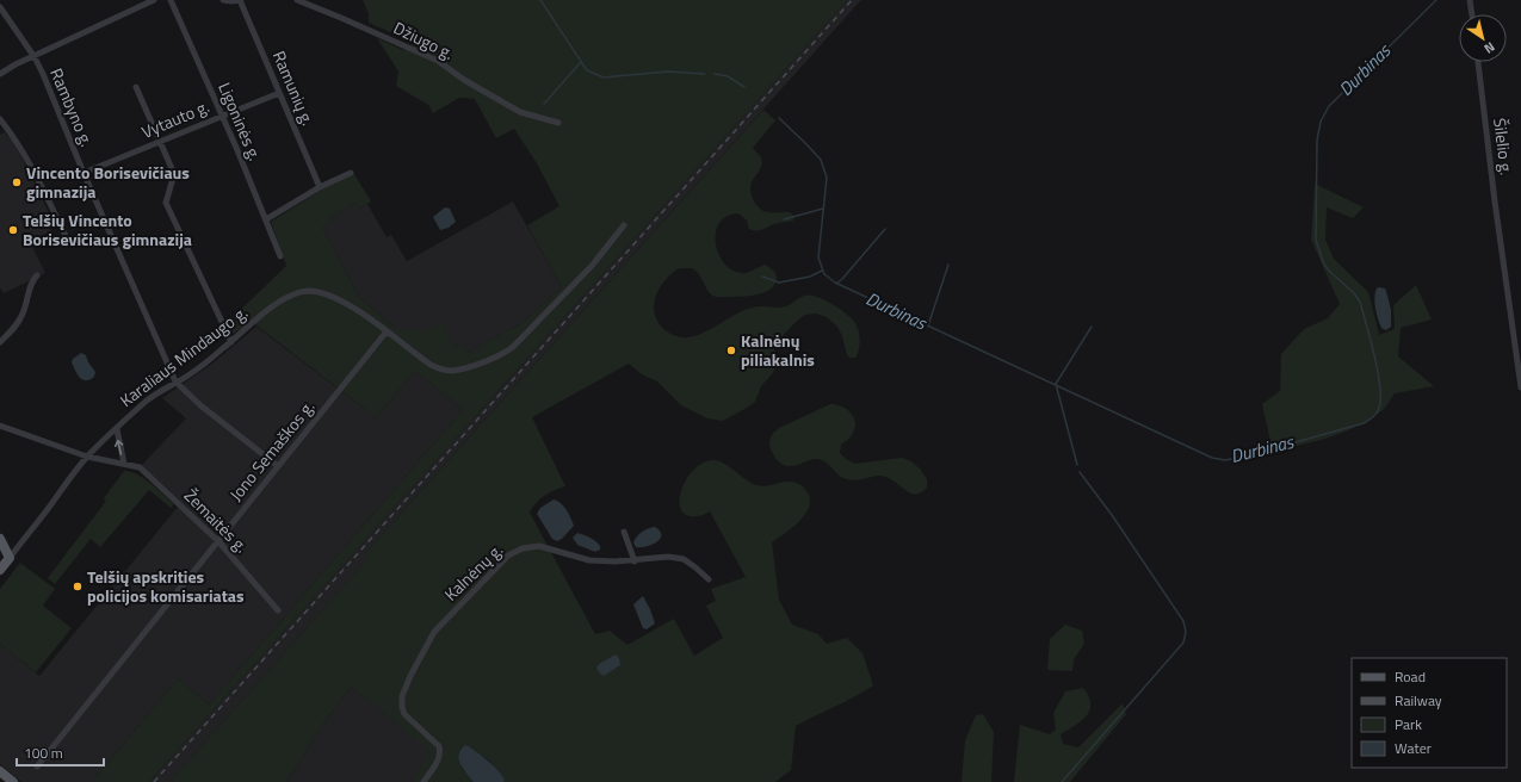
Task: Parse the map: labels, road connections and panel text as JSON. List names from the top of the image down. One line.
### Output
{"streets":{"main road":["Karaliaus Mindaugo g."],"street":["Džiugo g.","Ramunių g.","Rambyno g.","Vytauto g.","Ligoninės g.","Šilelio g.","Jono Semaškos g.","Žemaitės g.","Kalnėnų g."]},"crossings":[["Ramunių g.","Vytauto g."],["Rambyno g.","Vytauto g."],["Rambyno g.","Karaliaus Mindaugo g."],["Vytauto g.","Ligoninės g."],["Karaliaus Mindaugo g.","Jono Semaškos g."],["Karaliaus Mindaugo g.","Žemaitės g."],["Jono Semaškos g.","Žemaitės g."]],"water":["Durbinas"],"places":["Vincento Borisevičiaus gimnazija","Telšių Vincento Borisevičiaus gimnazija","Kalnėnų piliakalnis","Telšių apskrities policijos komisariatas"],"legend":["Road","Railway","Park","Water"],"scale_bar":"100 m","north":"bottom right"}
